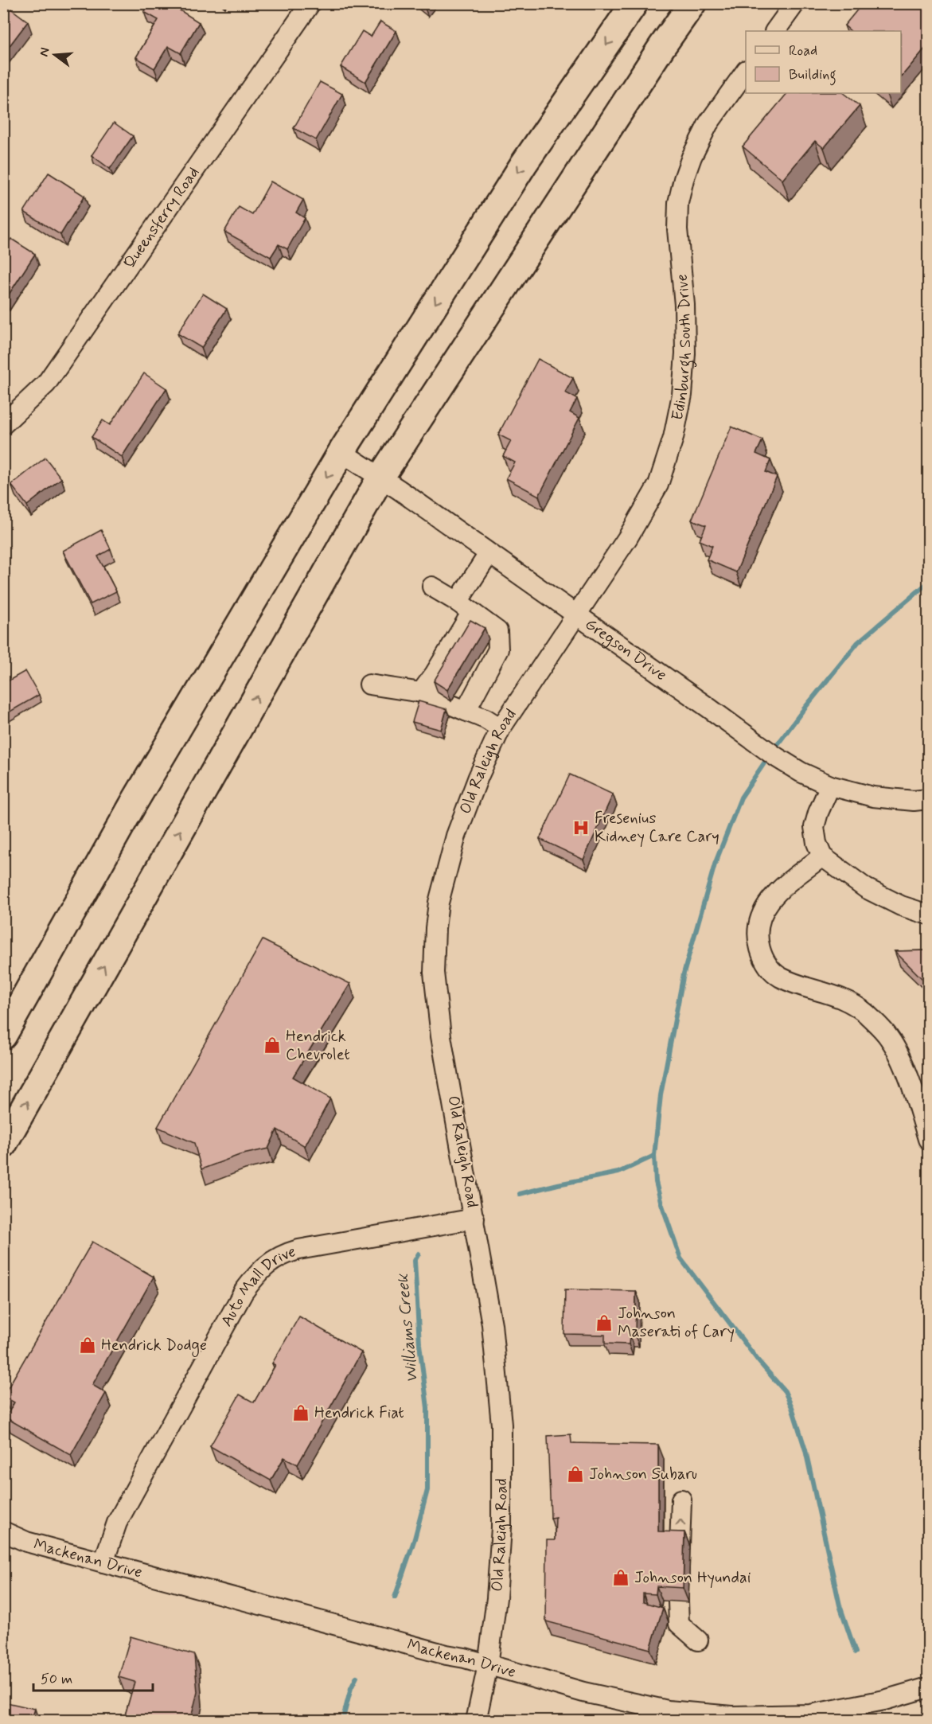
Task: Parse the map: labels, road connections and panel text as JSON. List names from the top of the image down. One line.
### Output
{"streets":{"street":["Queensferry Road","Edinburgh South Drive","Gregson Drive","Old Raleigh Road","Auto Mall Drive","Mackenan Drive"]},"crossings":[["Edinburgh South Drive","Gregson Drive"],["Edinburgh South Drive","Old Raleigh Road"],["Gregson Drive","Old Raleigh Road"],["Old Raleigh Road","Auto Mall Drive"],["Old Raleigh Road","Mackenan Drive"],["Auto Mall Drive","Mackenan Drive"]],"water":["Williams Creek"],"places":{"hospital":["Fresenius Kidney Care Cary"],"shop":["Hendrick Chevrolet","Johnson Maserati of Cary","Hendrick Dodge","Hendrick Fiat","Johnson Subaru","Johnson Hyundai"]},"legend":["Road","Building"],"scale_bar":"50 m","north":"left"}
